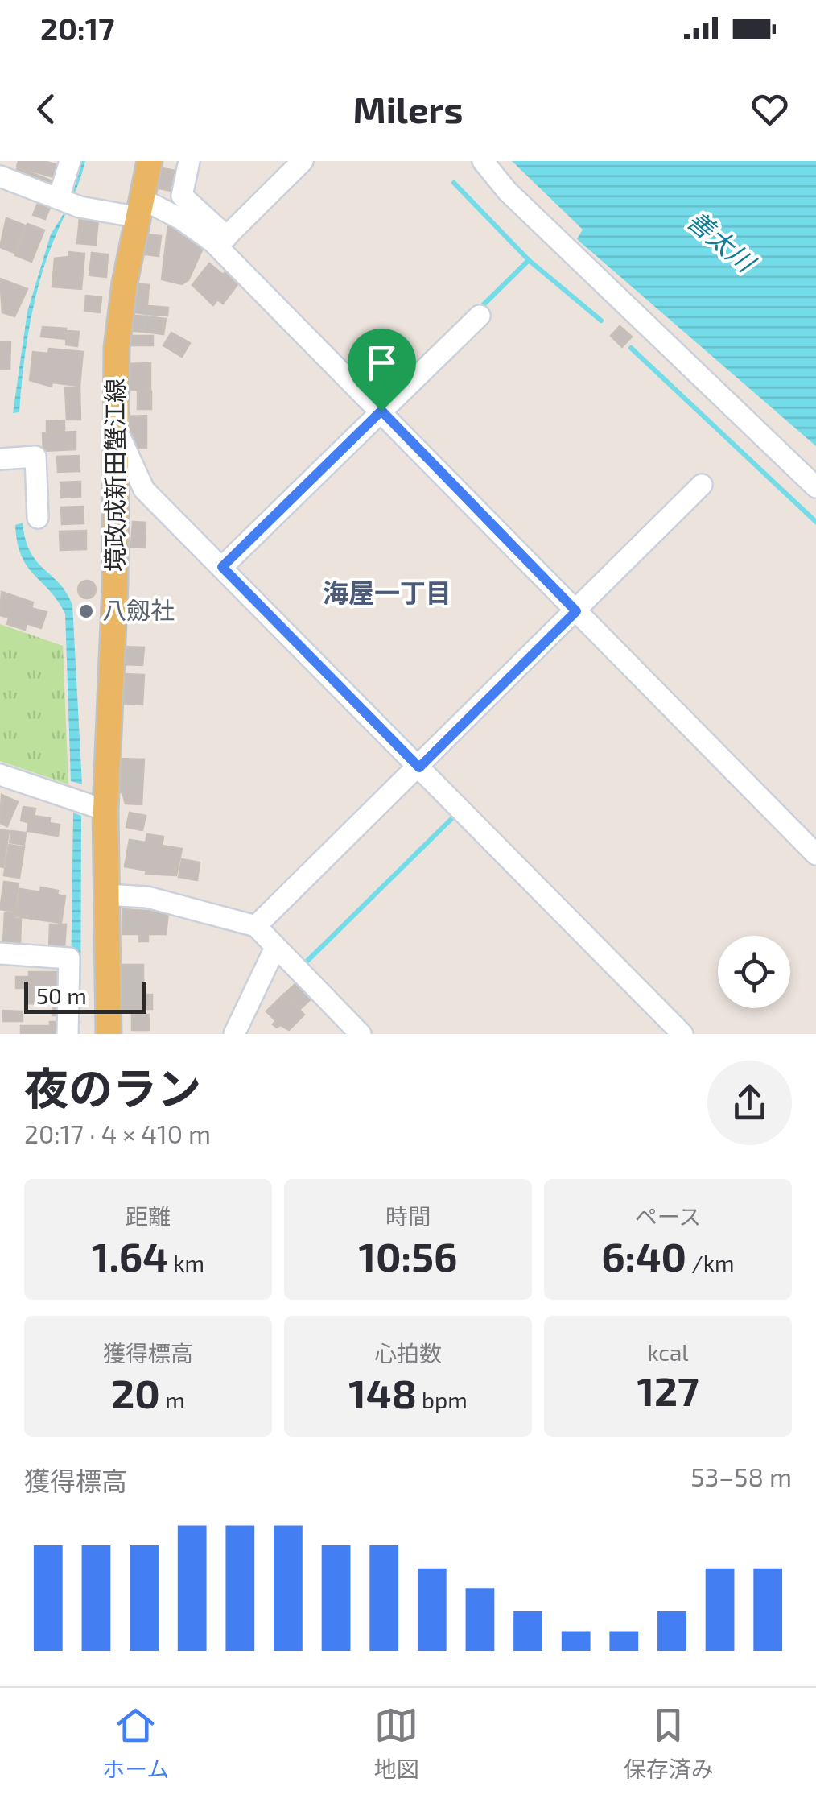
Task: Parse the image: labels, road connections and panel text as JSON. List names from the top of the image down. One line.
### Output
{"streets":{"main road":["境政成新田蟹江線"]},"districts":["海屋一丁目"],"water":["善太川"],"places":["八劔社"],"scale_bar":"50 m","page":{"status":"20:17","header":"Milers","scale":"50 m","heading":["夜のラン","20:17 · 4 × 410 m"],"stats":[["距離","1.64 km"],["時間","10:56"],["ペース","6:40 /km"],["獲得標高","20 m"],["心拍数","148 bpm"],["kcal","127"]],"chart":["獲得標高","53–58 m"],"tabs":["ホーム","地図","保存済み"]}}
